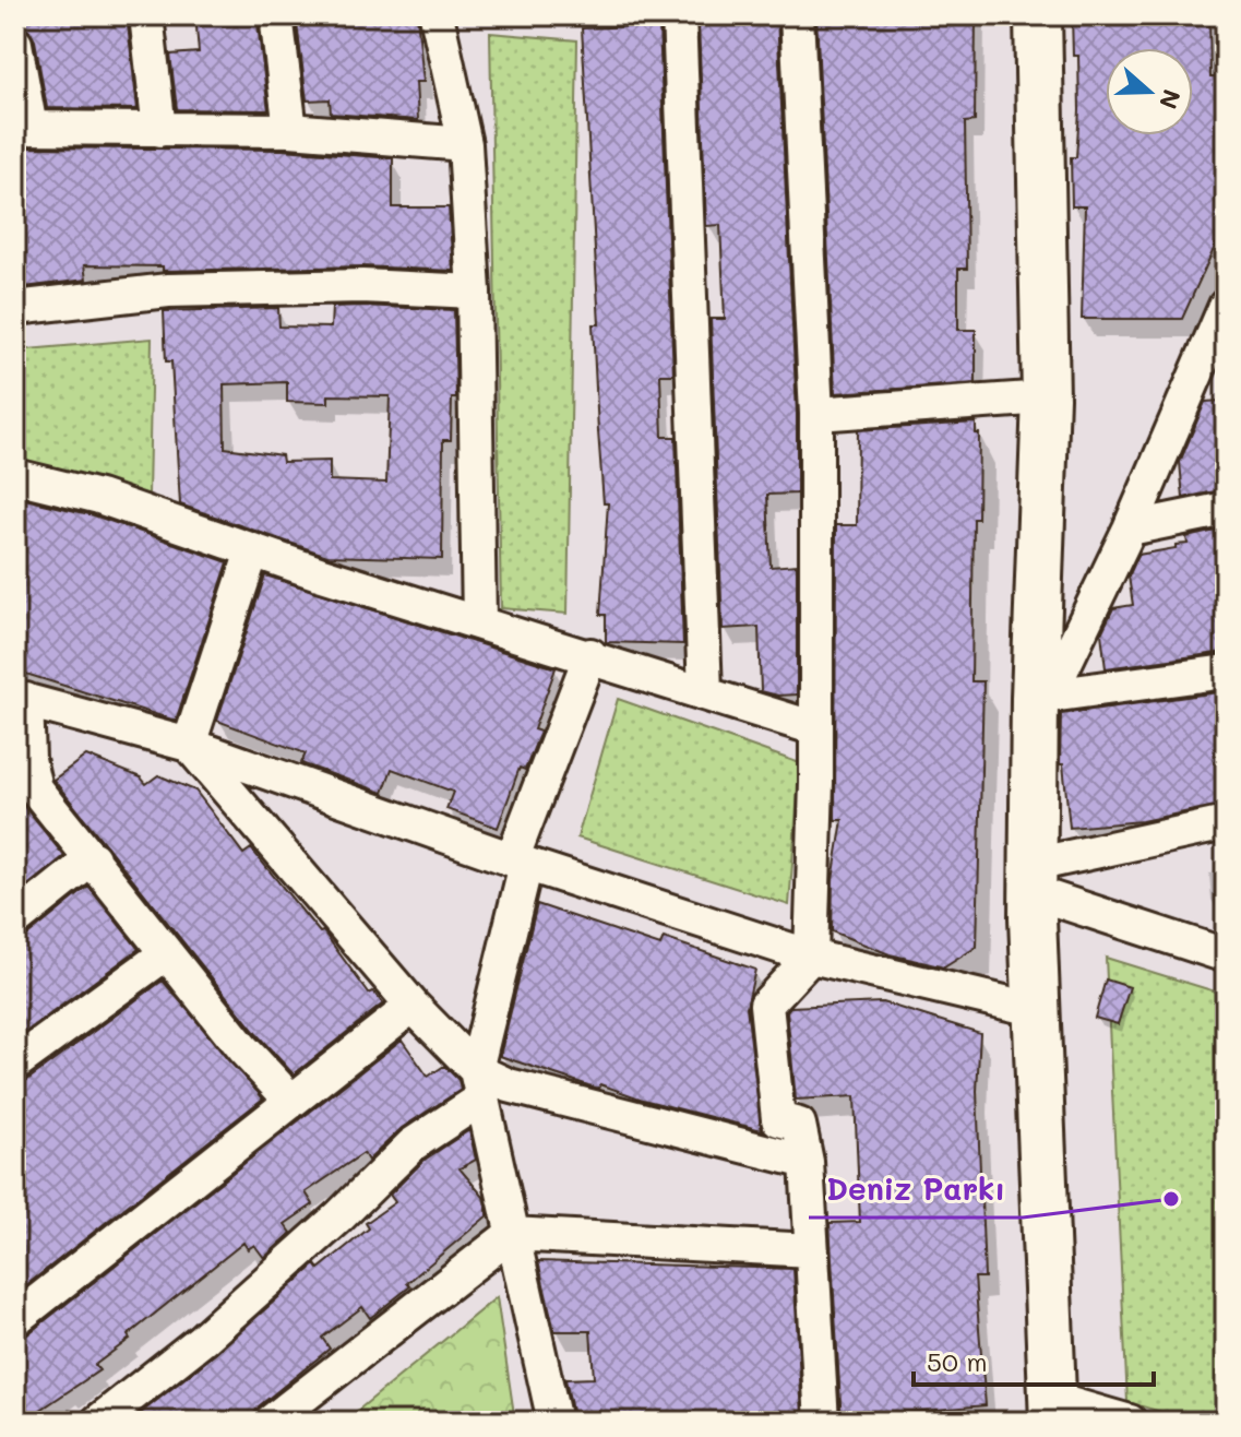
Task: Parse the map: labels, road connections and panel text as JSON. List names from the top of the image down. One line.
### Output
{"places":["Deniz Parkı"],"scale_bar":"50 m","north":"right"}
